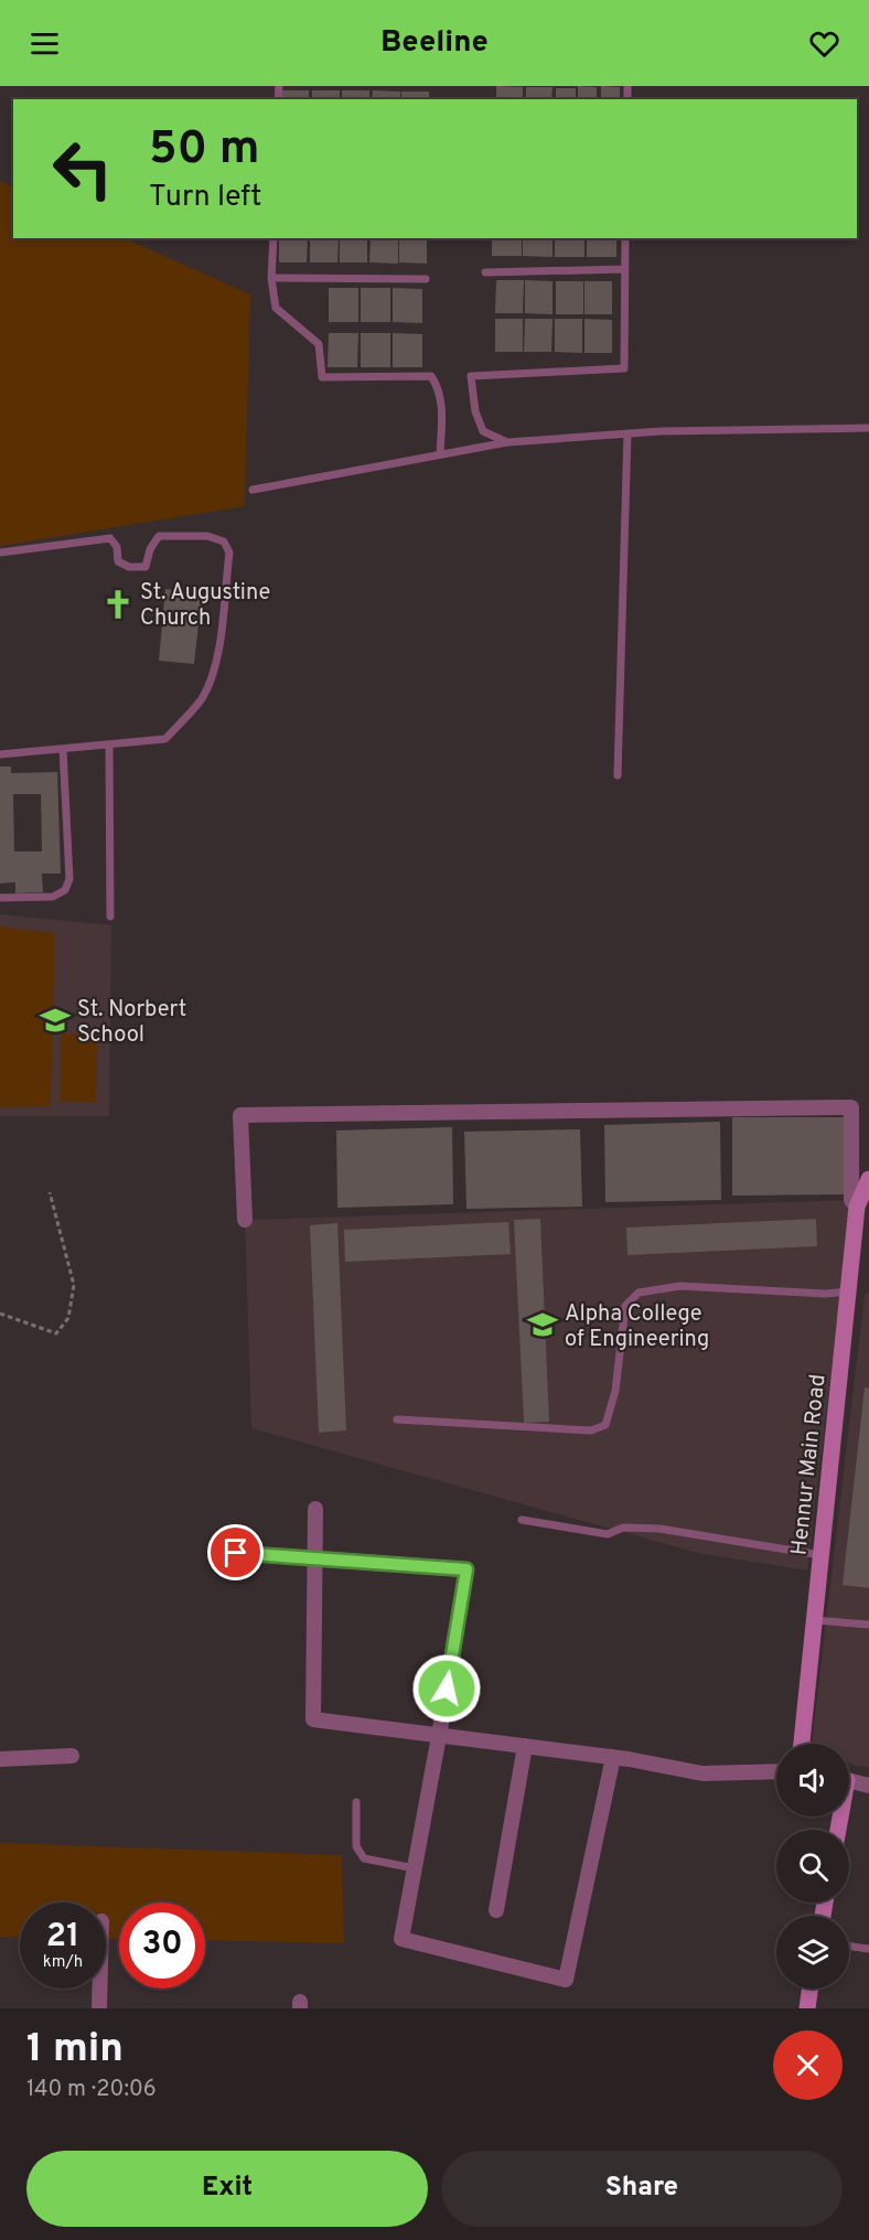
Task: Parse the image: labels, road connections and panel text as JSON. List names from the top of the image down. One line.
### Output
{"streets":{"main road":["Hennur Main Road"]},"places":{"church":["St. Augustine Church"],"school or university":["St. Norbert School","Alpha College of Engineering"]},"page":{"header":"Beeline","turn":["50 m","Turn left"],"speed":"21 km/h","limit":"30","heading":["1 min","140 m · 20:06"],"buttons":["Exit","Share"]}}
